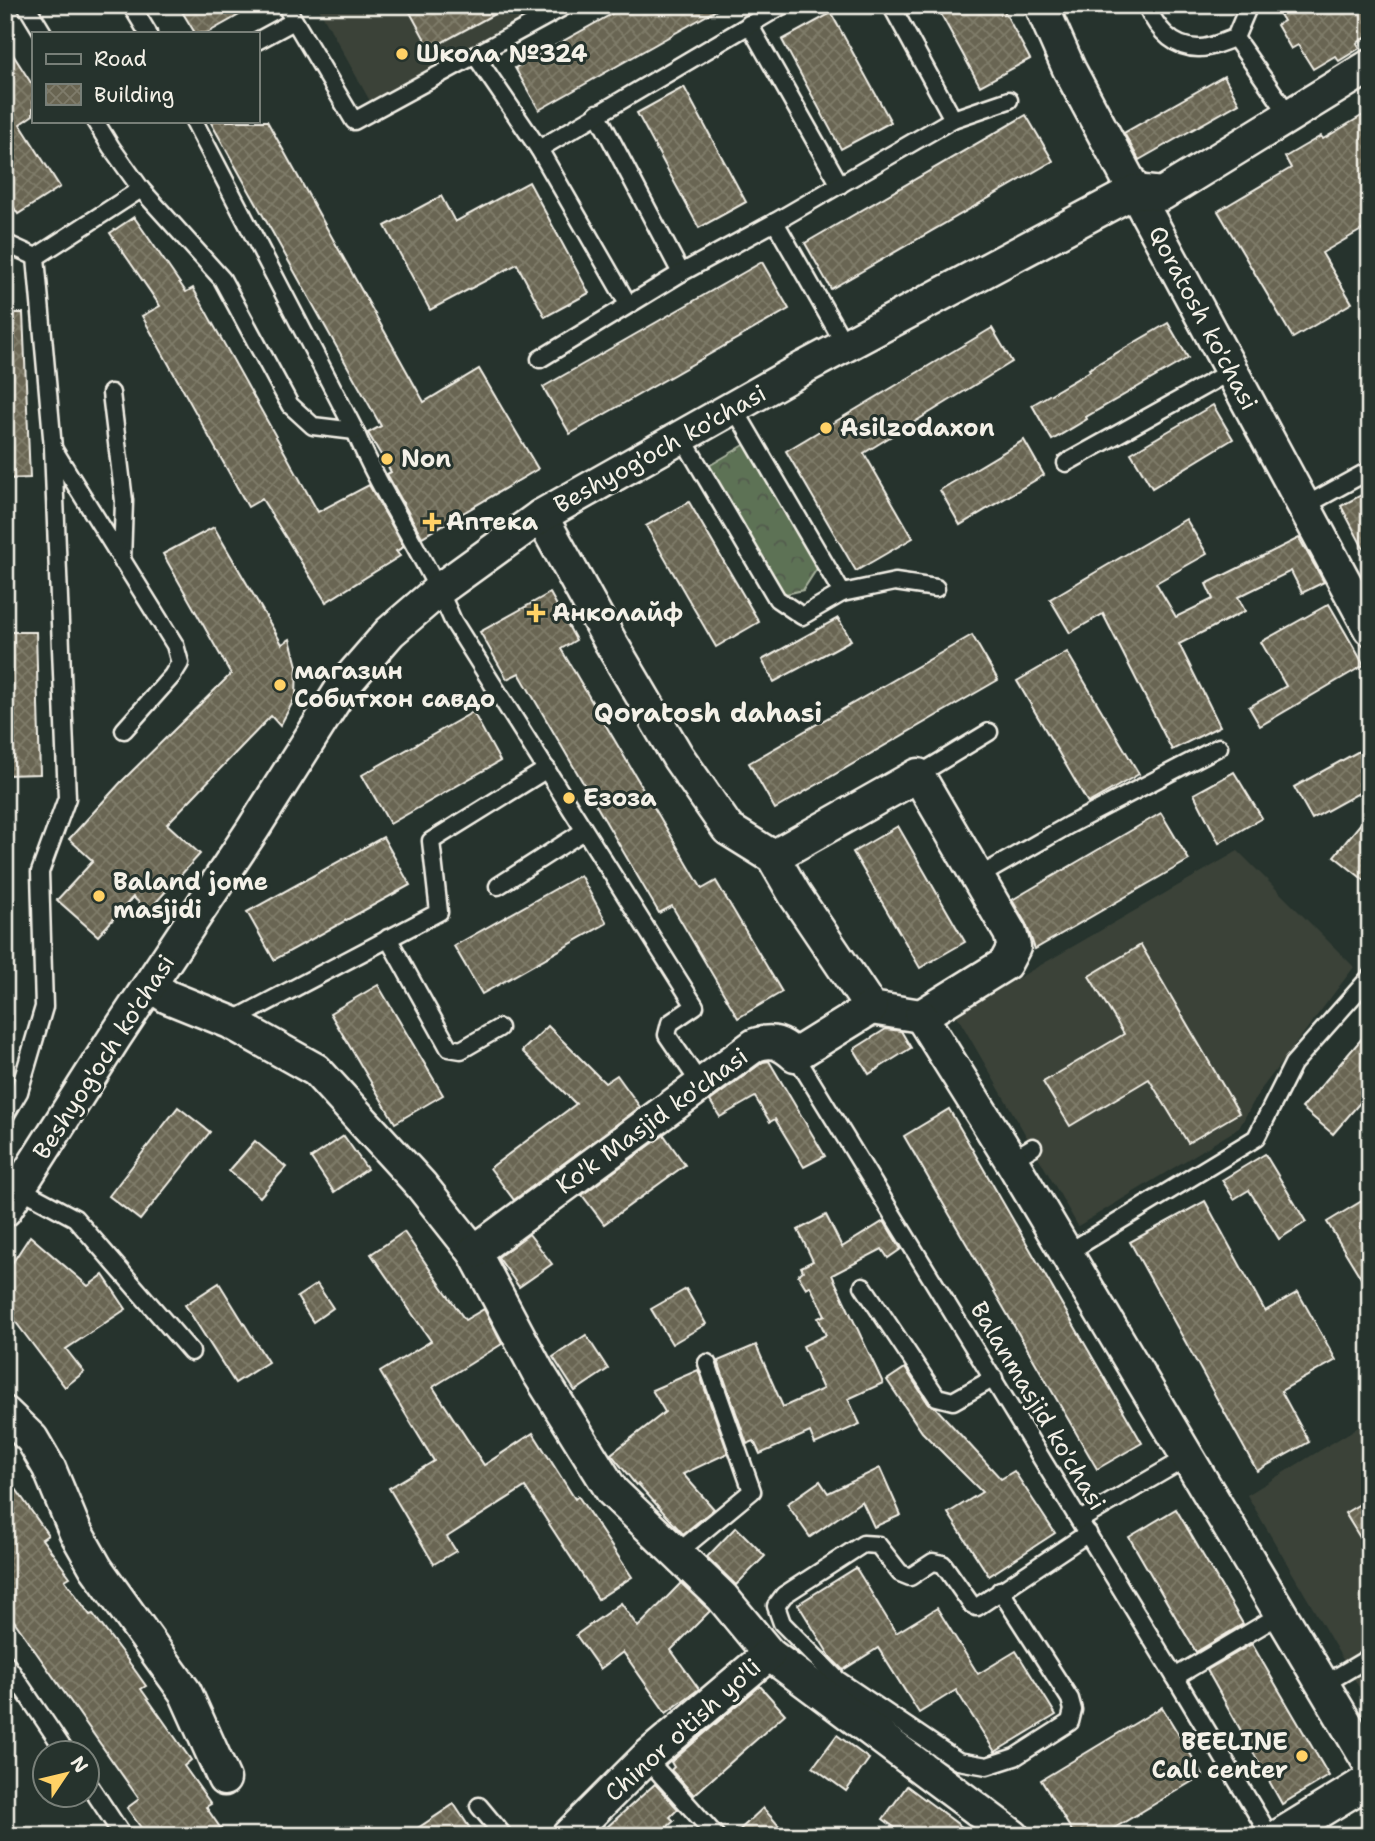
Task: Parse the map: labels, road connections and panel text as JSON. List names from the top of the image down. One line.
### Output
{"streets":{"street":["Qoratosh ko'chasi","Beshyog'och ko'chasi","Ko'k Masjid ko'chasi","Chinor o'tish yo'li"],"lane":["Balanmasjid ko'chasi"]},"crossings":[["Qoratosh ko'chasi","Beshyog'och ko'chasi"],["Ko'k Masjid ko'chasi","Balanmasjid ko'chasi"]],"districts":["Qoratosh dahasi"],"places":{"other":["Школа №324","Asilzodaxon","Non","магазин Собитхон савдо","Езоза","Baland jome masjidi","BEELINE Call center"],"health":["Аптека","Анколайф"]},"legend":["Road","Building"],"north":"top right"}
